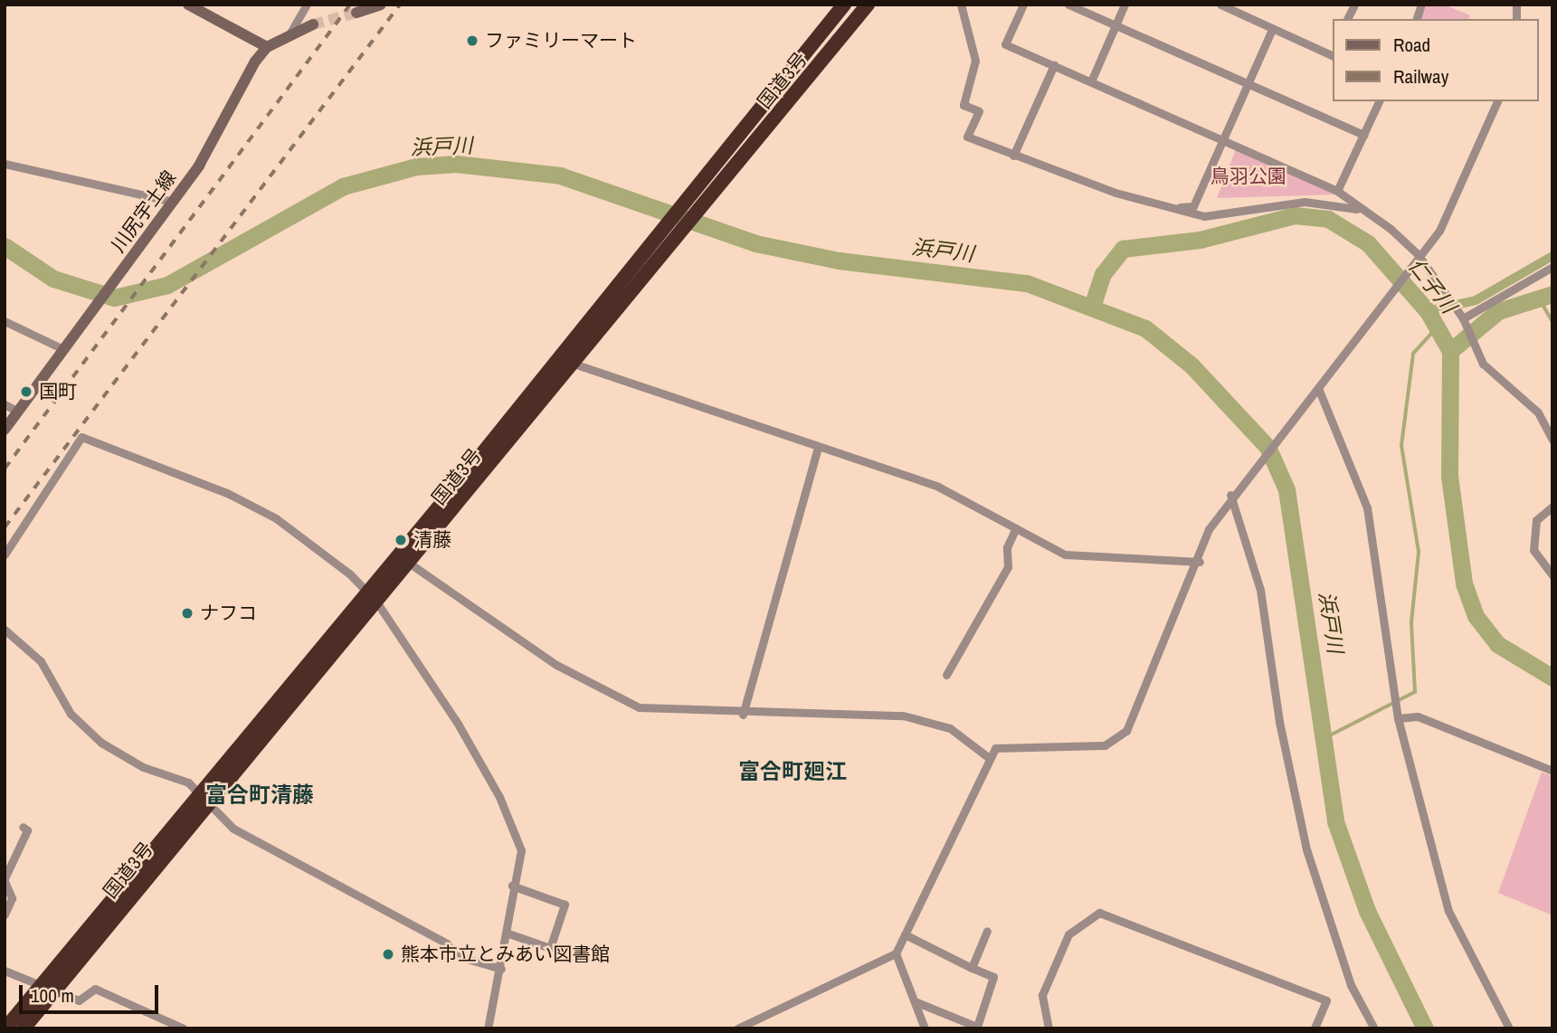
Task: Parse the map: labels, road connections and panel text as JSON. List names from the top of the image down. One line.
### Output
{"streets":{"highway":["国道3号"],"main road":["川尻宇土線"]},"districts":["富合町廻江","富合町清藤"],"water":["浜戸川","仁子川"],"parks":["鳥羽公園"],"places":["ファミリーマート","国町","清藤","ナフコ","熊本市立とみあい図書館"],"legend":["Road","Railway"],"scale_bar":"100 m"}
